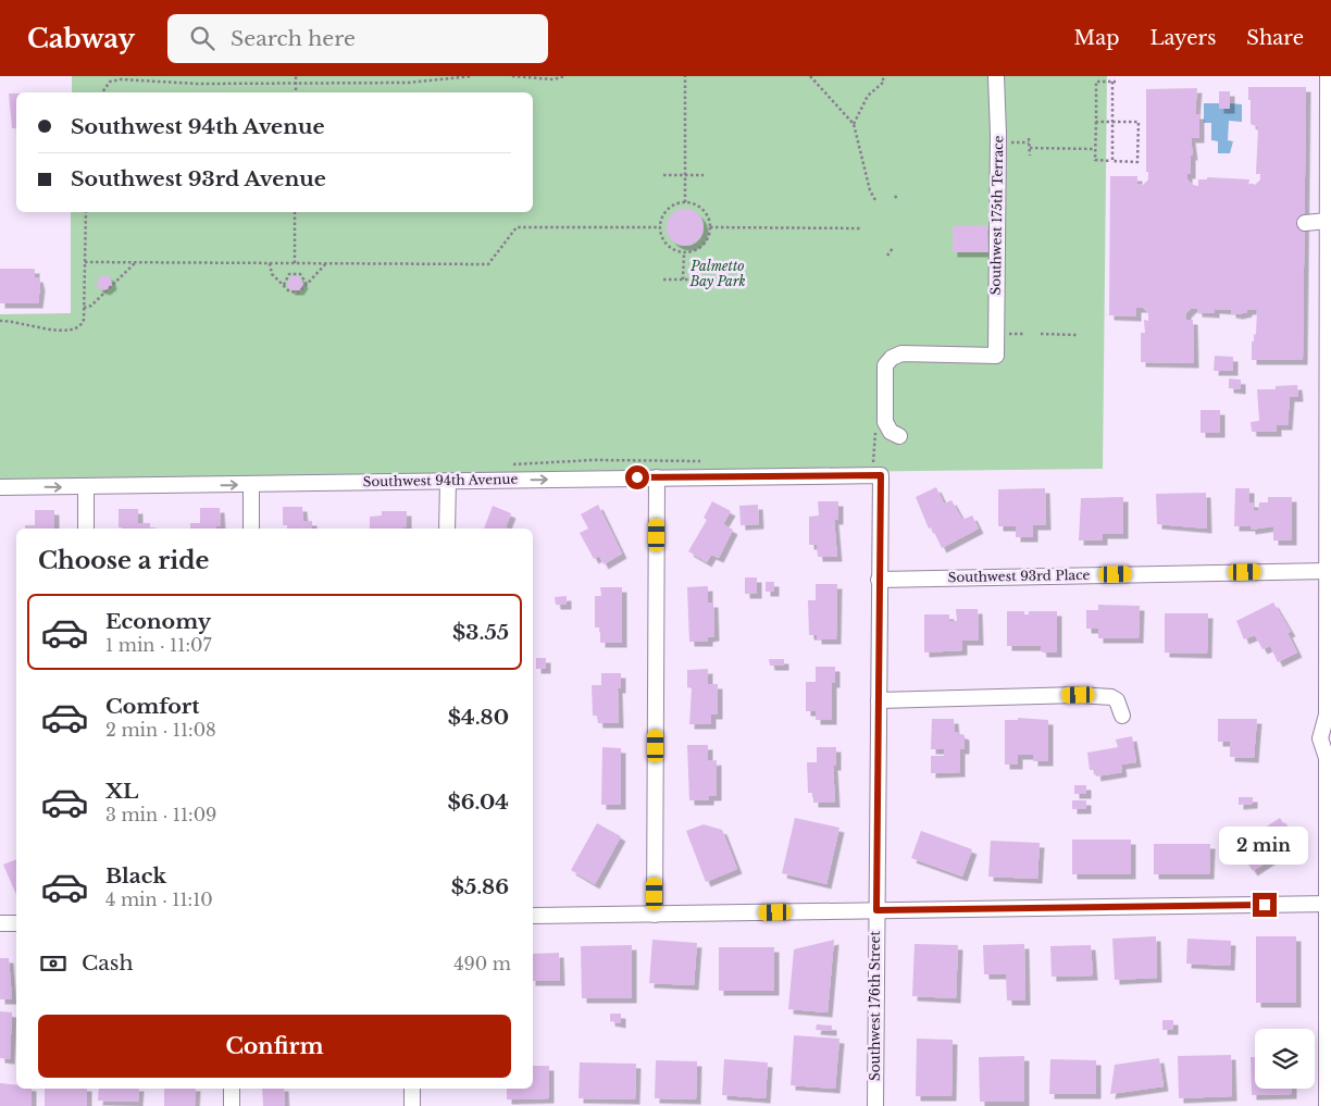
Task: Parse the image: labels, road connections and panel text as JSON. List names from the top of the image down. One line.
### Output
{"streets":{"street":["Southwest 175th Terrace","Southwest 94th Avenue","Southwest 93rd Place","Southwest 176th Street"]},"crossings":[["Southwest 93rd Place","Southwest 176th Street"]],"one_way":["Southwest 94th Avenue"],"parks":["Palmetto Bay Park"],"page":{"header":"Cabway","search":"Search here","nav":["Map","Layers","Share"],"banner":["Southwest 94th Avenue","Southwest 93rd Avenue"],"heading":"Choose a ride","list":[{"name":"Economy","note":"1 min · 11:07","value":"$3.55"},{"name":"Comfort","note":"2 min · 11:08","value":"$4.80"},{"name":"XL","note":"3 min · 11:09","value":"$6.04"},{"name":"Black","note":"4 min · 11:10","value":"$5.86"}],"bubble":"2 min","pay":["Cash","490 m"],"buttons":"Confirm"}}
